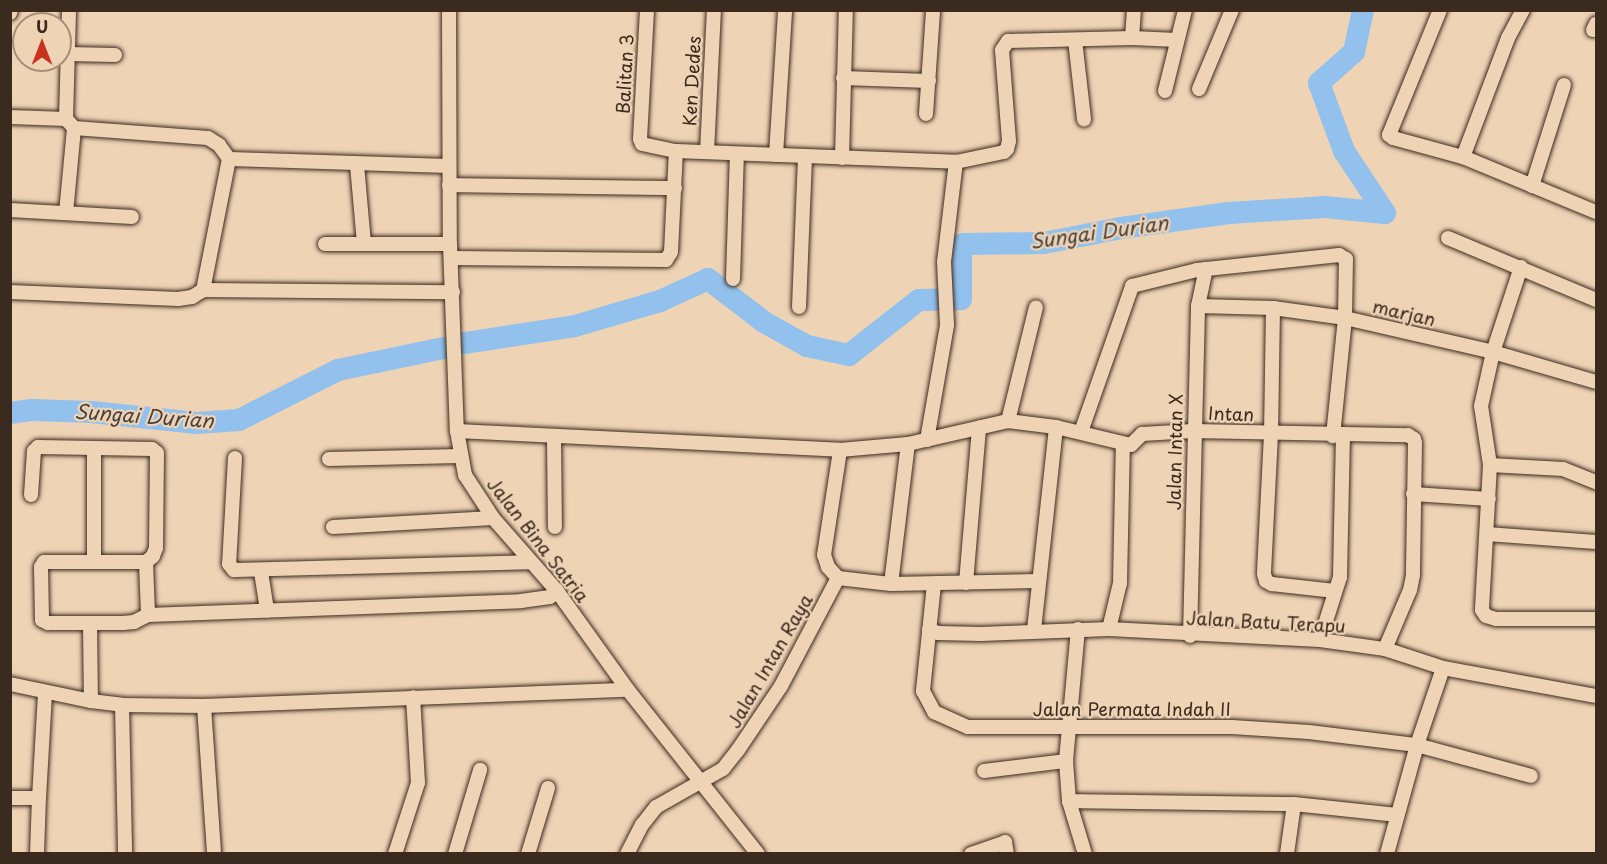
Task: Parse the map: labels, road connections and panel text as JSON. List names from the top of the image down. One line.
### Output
{"streets":{"street":["Balitan 3","Ken Dedes","marjan","Intan","Jalan Intan X","Jalan Bina Satria","Jalan Batu Terapu","Jalan Intan Raya","Jalan Permata Indah II"]},"crossings":[["marjan","Jalan Intan X"],["Intan","Jalan Intan X"],["Intan","Jalan Batu Terapu"],["Jalan Intan X","Jalan Batu Terapu"],["Jalan Bina Satria","Jalan Intan Raya"],["Jalan Batu Terapu","Jalan Permata Indah II"]],"water":["Sungai Durian"],"north":"top"}
